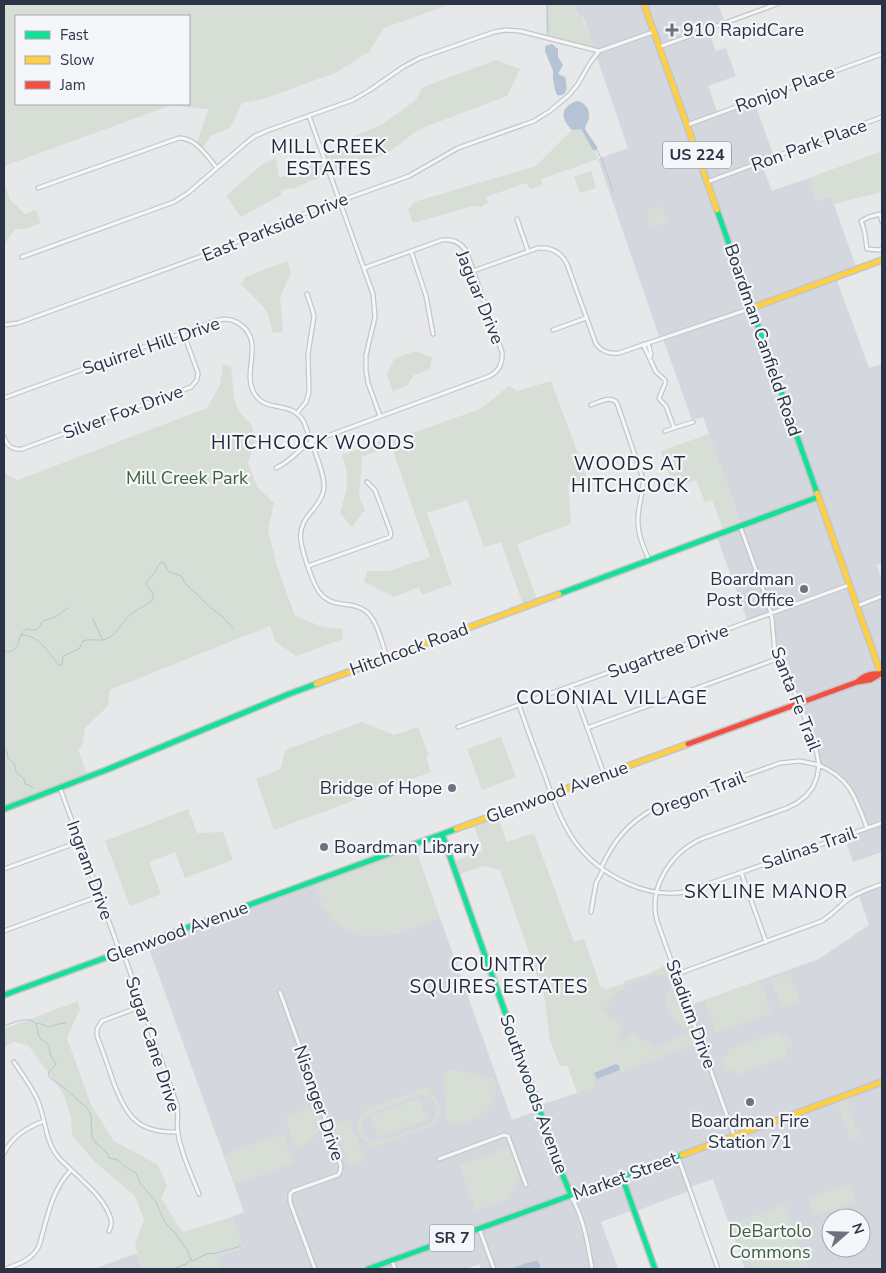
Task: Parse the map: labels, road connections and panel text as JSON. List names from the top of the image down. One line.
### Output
{"streets":{"street":["Ronjoy Place","Ron Park Place","US 224","East Parkside Drive","Jaguar Drive","Boardman Canfield Road","Squirrel Hill Drive","Silver Fox Drive","Hitchcock Road","Sugartree Drive","Santa Fe Trail","Glenwood Avenue","Oregon Trail","Salinas Trail","Ingram Drive","Stadium Drive","Sugar Cane Drive","Southwoods Avenue","Nisonger Drive","Market Street","SR 7"]},"crossings":[["Ronjoy Place","Boardman Canfield Road"],["Ron Park Place","Boardman Canfield Road"],["Boardman Canfield Road","Hitchcock Road"],["Boardman Canfield Road","Sugartree Drive"],["Boardman Canfield Road","Glenwood Avenue"],["Squirrel Hill Drive","Silver Fox Drive"],["Hitchcock Road","Santa Fe Trail"],["Hitchcock Road","Ingram Drive"],["Sugartree Drive","Santa Fe Trail"],["Sugartree Drive","Salinas Trail"],["Santa Fe Trail","Glenwood Avenue"],["Santa Fe Trail","Oregon Trail"],["Santa Fe Trail","Salinas Trail"],["Glenwood Avenue","Salinas Trail"],["Glenwood Avenue","Ingram Drive"],["Glenwood Avenue","Sugar Cane Drive"],["Glenwood Avenue","Southwoods Avenue"],["Oregon Trail","Salinas Trail"],["Salinas Trail","Stadium Drive"],["Ingram Drive","Sugar Cane Drive"],["Stadium Drive","Market Street"],["Southwoods Avenue","Market Street"]],"districts":["MILL CREEK ESTATES","HITCHCOCK WOODS","WOODS AT HITCHCOCK","COLONIAL VILLAGE","SKYLINE MANOR","COUNTRY SQUIRES ESTATES"],"parks":["Mill Creek Park","DeBartolo Commons"],"places":{"health":["910 RapidCare"],"other":["Boardman Post Office","Bridge of Hope","Boardman Library","Boardman Fire Station 71"]},"legend":["Fast","Slow","Jam"],"north":"right"}
